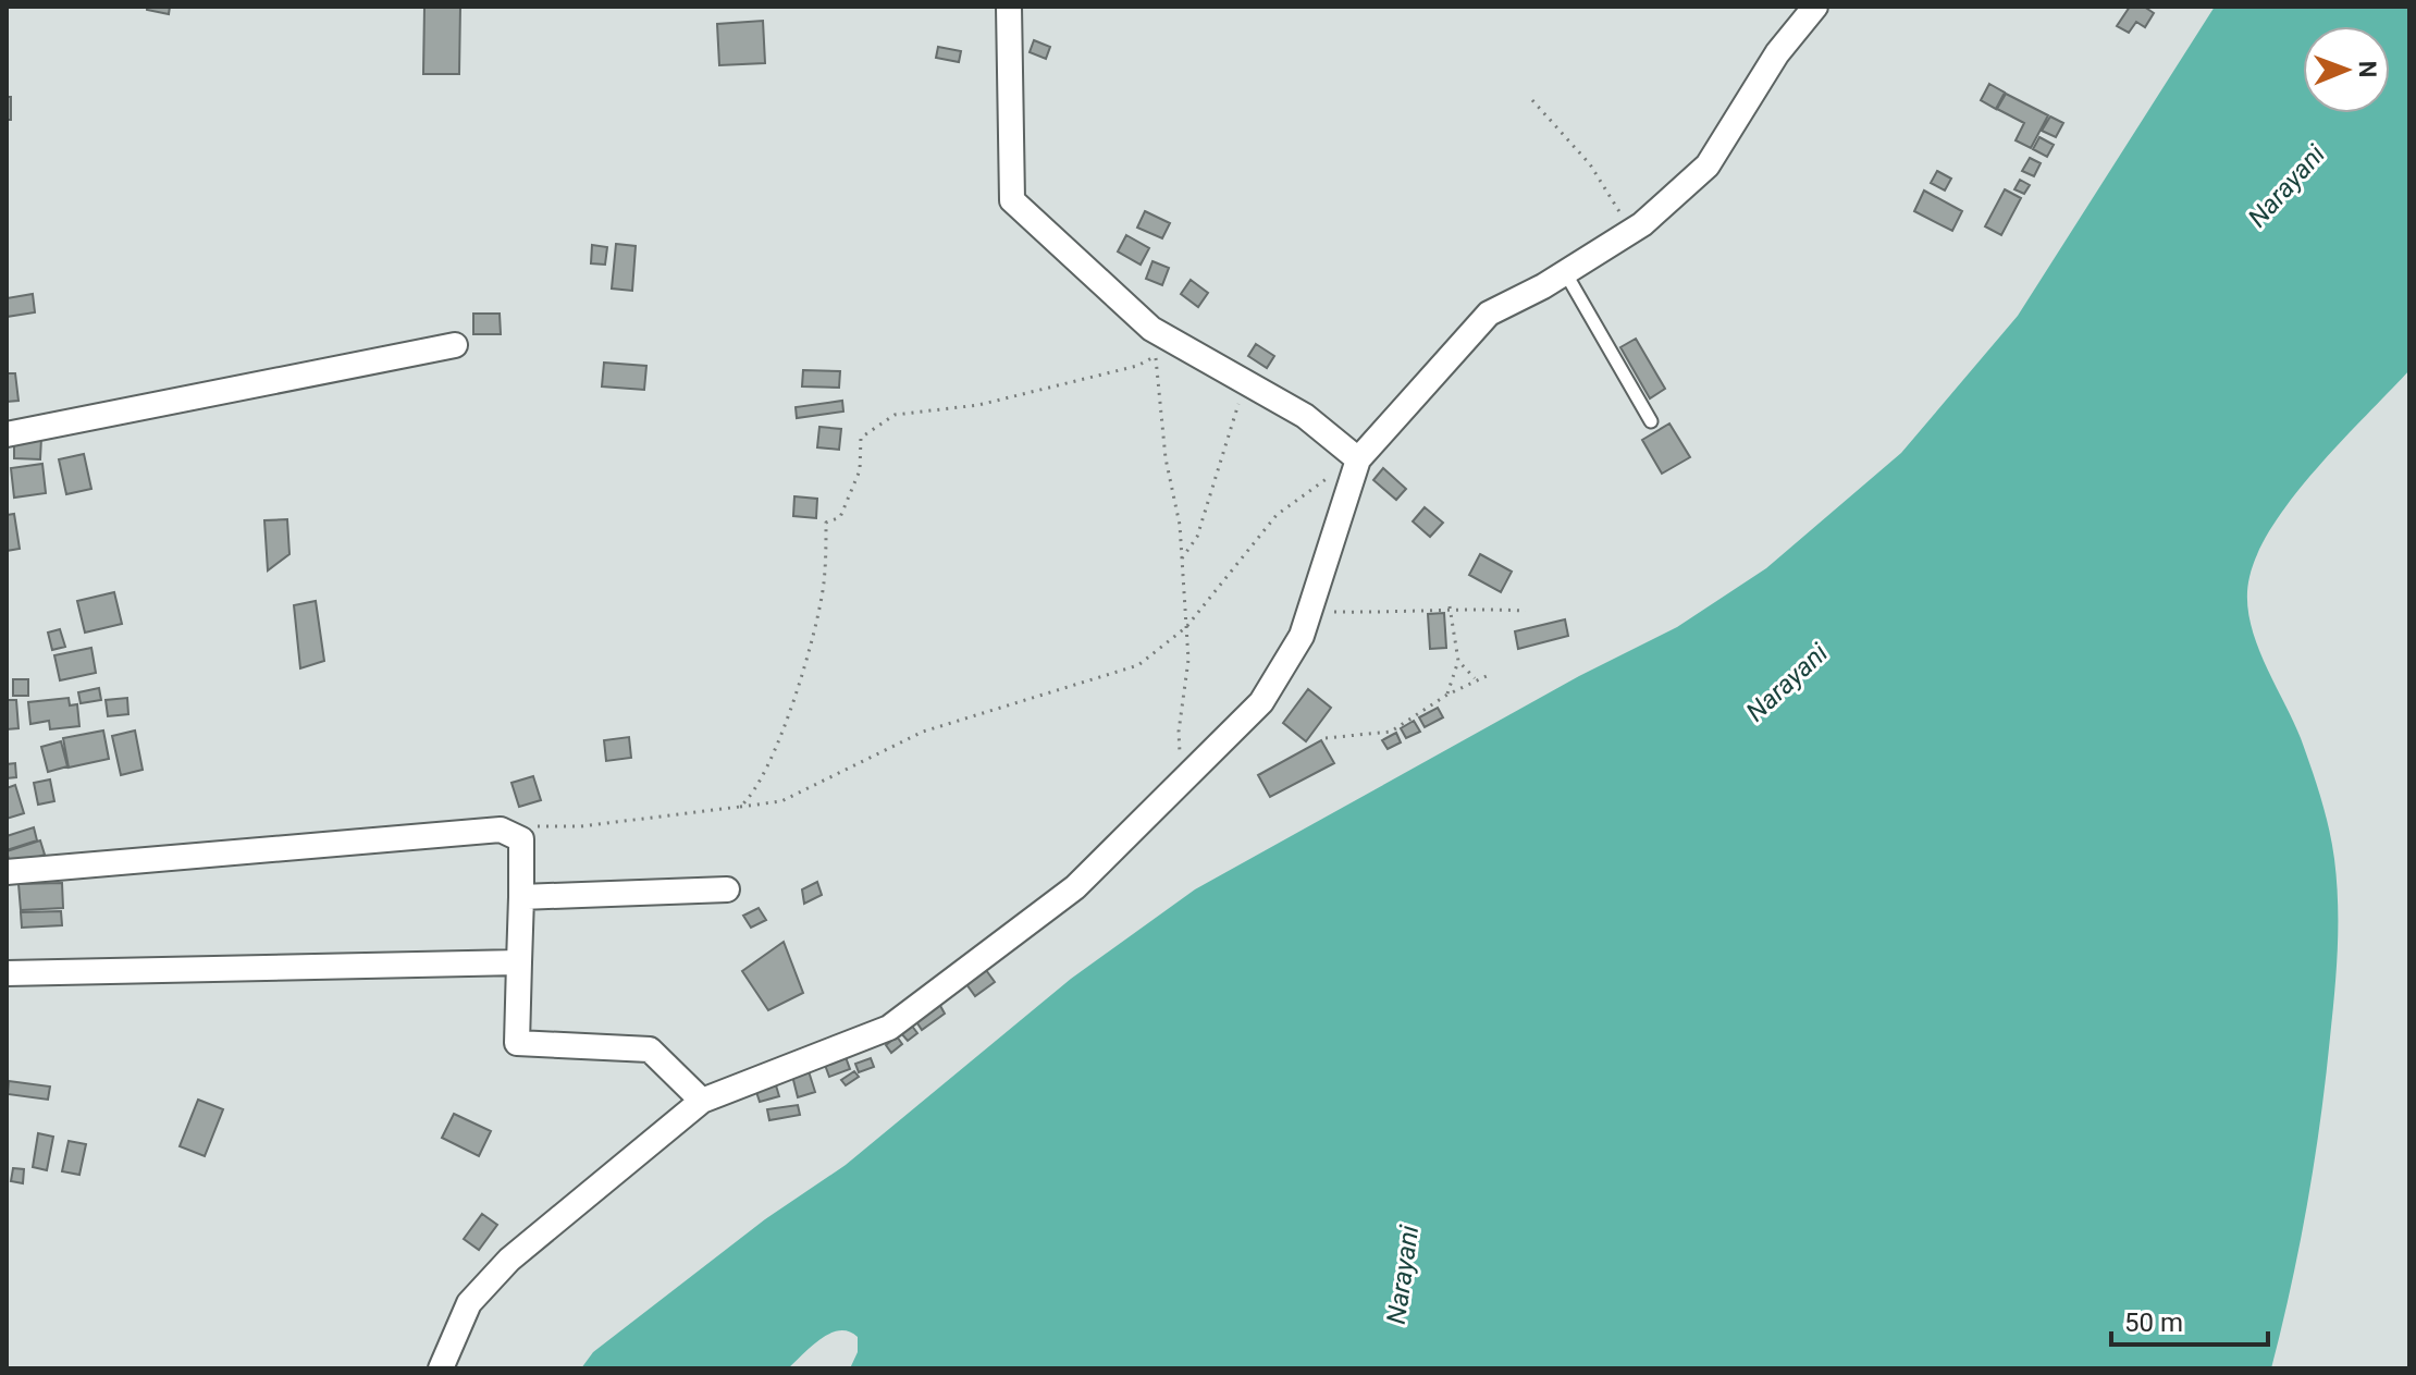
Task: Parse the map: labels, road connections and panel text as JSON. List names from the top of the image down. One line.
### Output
{"water":["Narayani"],"scale_bar":"50 m","north":"right"}
